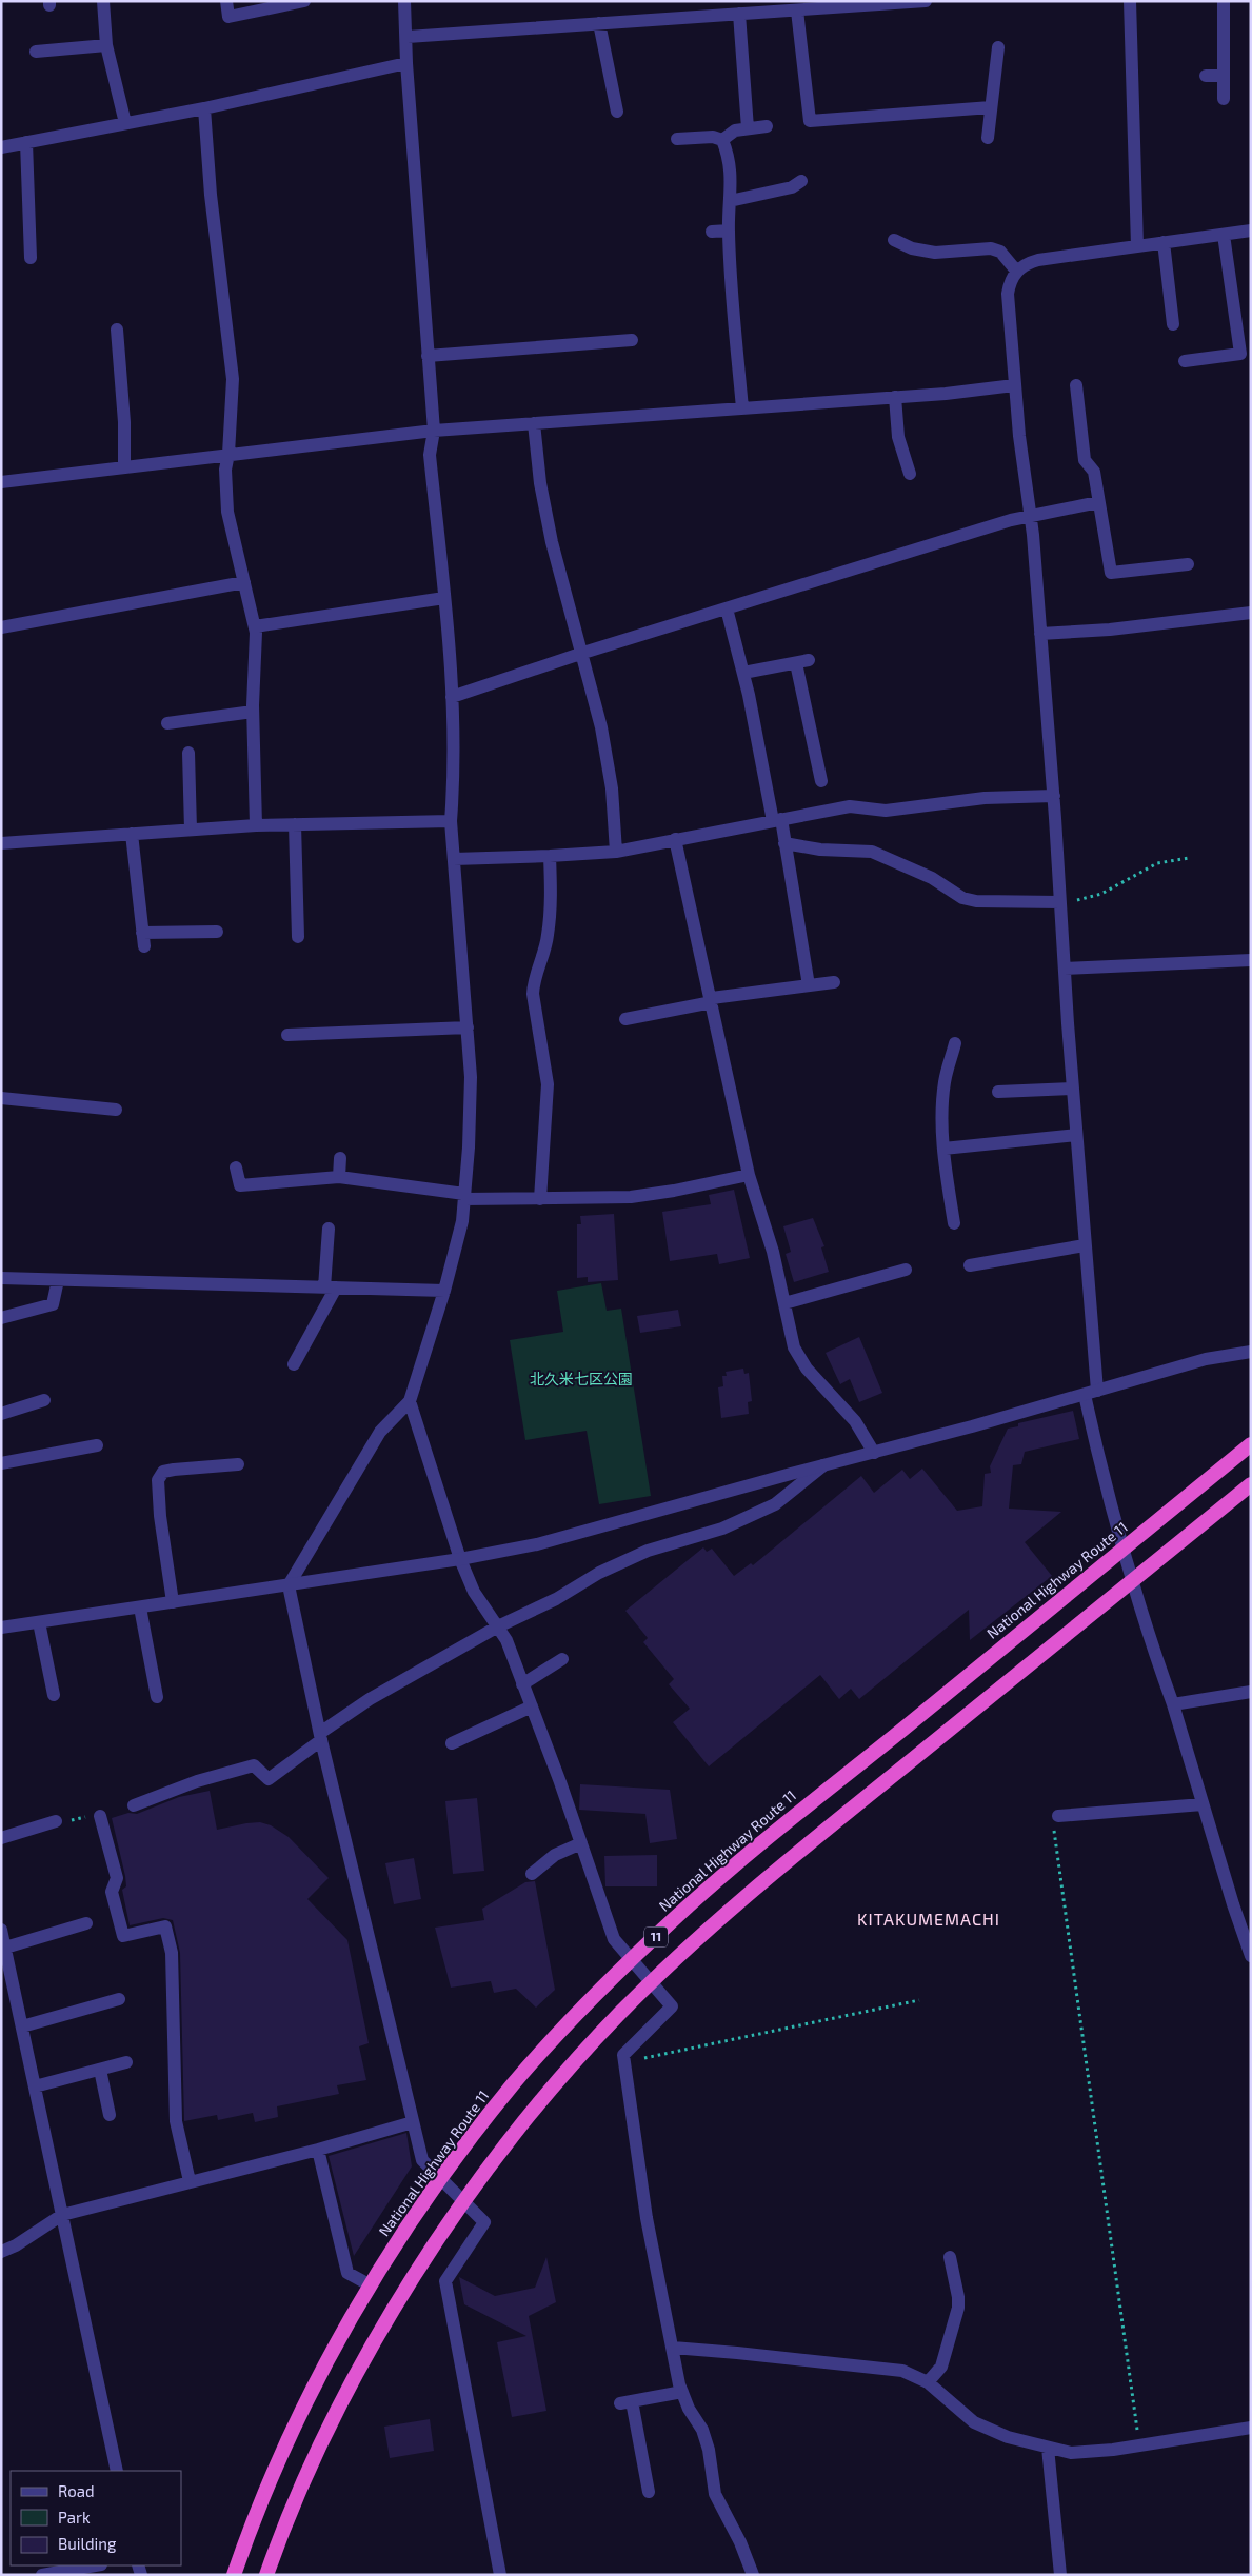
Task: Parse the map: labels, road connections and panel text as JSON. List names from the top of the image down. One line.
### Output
{"streets":{"highway":["National Highway Route 11","11"]},"districts":["KITAKUMEMACHI"],"parks":["北久米七区公園"],"legend":["Road","Park","Building"]}
